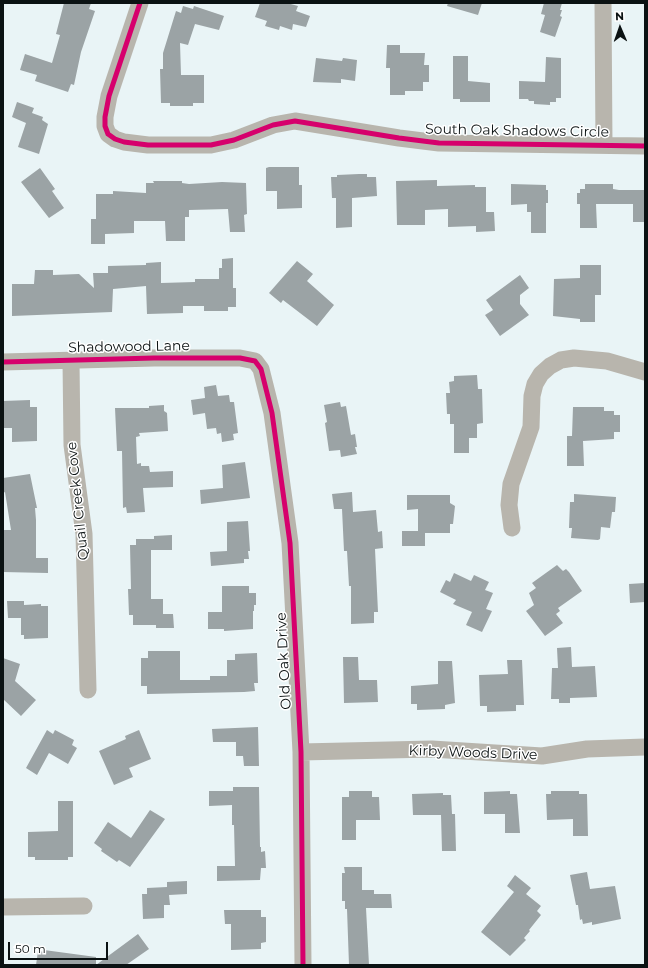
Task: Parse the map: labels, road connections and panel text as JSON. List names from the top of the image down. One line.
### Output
{"streets":{"street":["South Oak Shadows Circle","Shadowood Lane","Quail Creek Cove","Old Oak Drive","Kirby Woods Drive"]},"crossings":[["Shadowood Lane","Quail Creek Cove"],["Shadowood Lane","Old Oak Drive"],["Old Oak Drive","Kirby Woods Drive"]],"scale_bar":"50 m","north":"top"}
